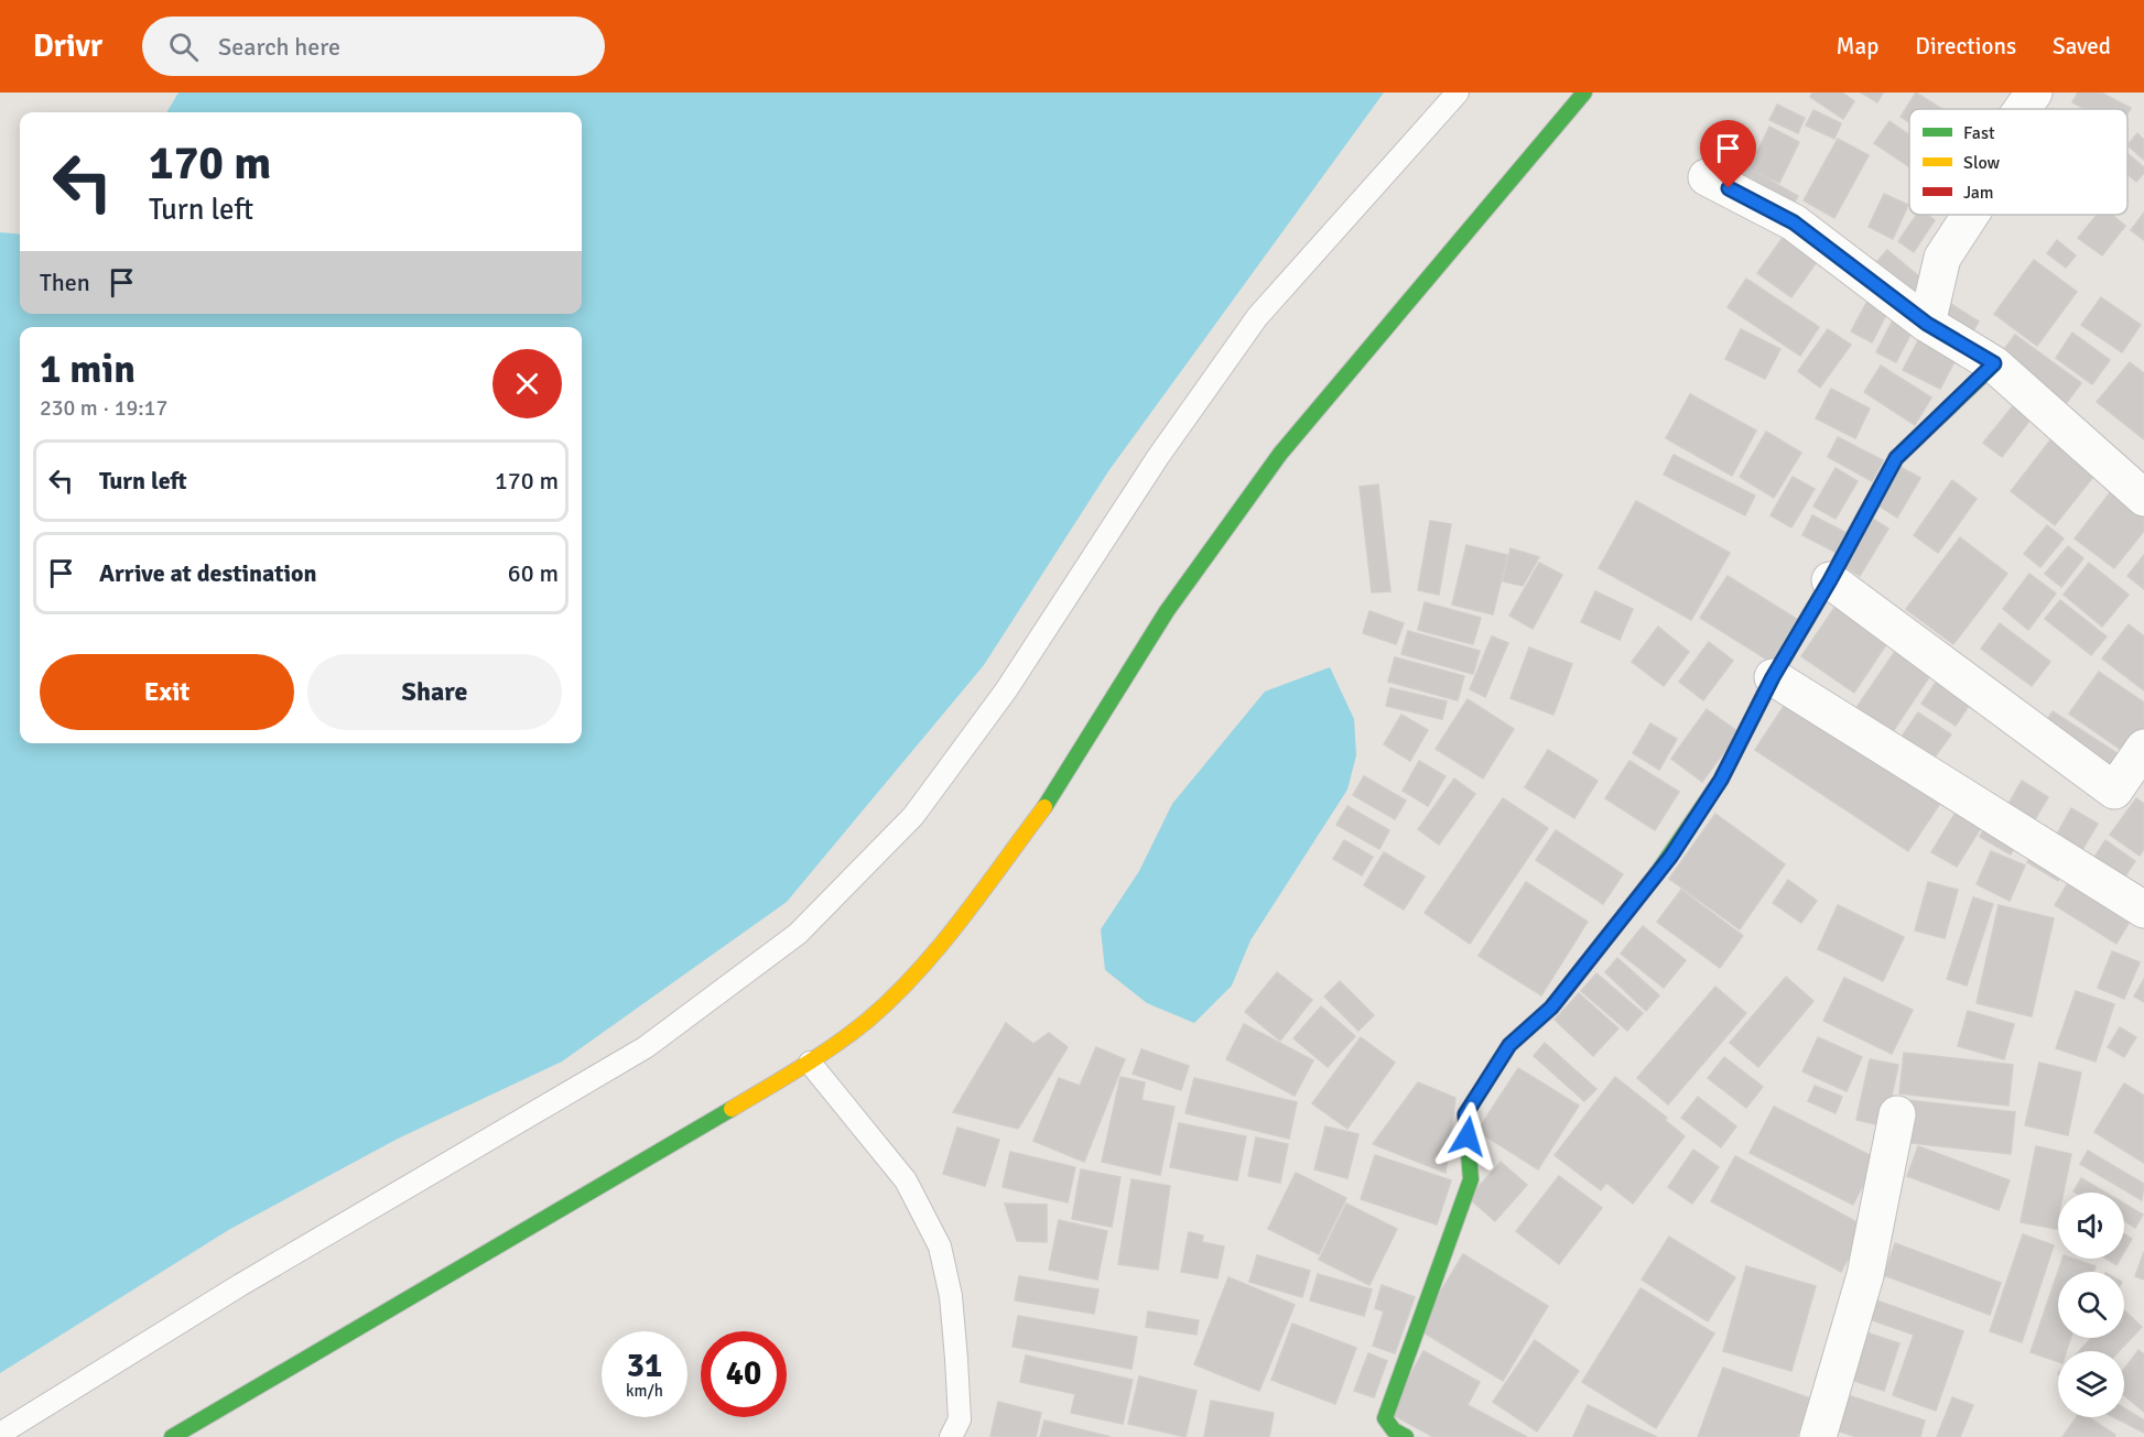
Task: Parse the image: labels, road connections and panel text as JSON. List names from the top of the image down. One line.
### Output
{"legend":["Fast","Slow","Jam"],"page":{"header":"Drivr","search":"Search here","nav":["Map","Directions","Saved"],"turn":["170 m","Turn left"],"then":"Then","heading":["1 min","230 m · 19:17"],"list":[{"name":"Turn left","value":"170 m"},{"name":"Arrive at destination","value":"60 m"}],"buttons":["Exit","Share"],"speed":"31 km/h","limit":"40"}}
